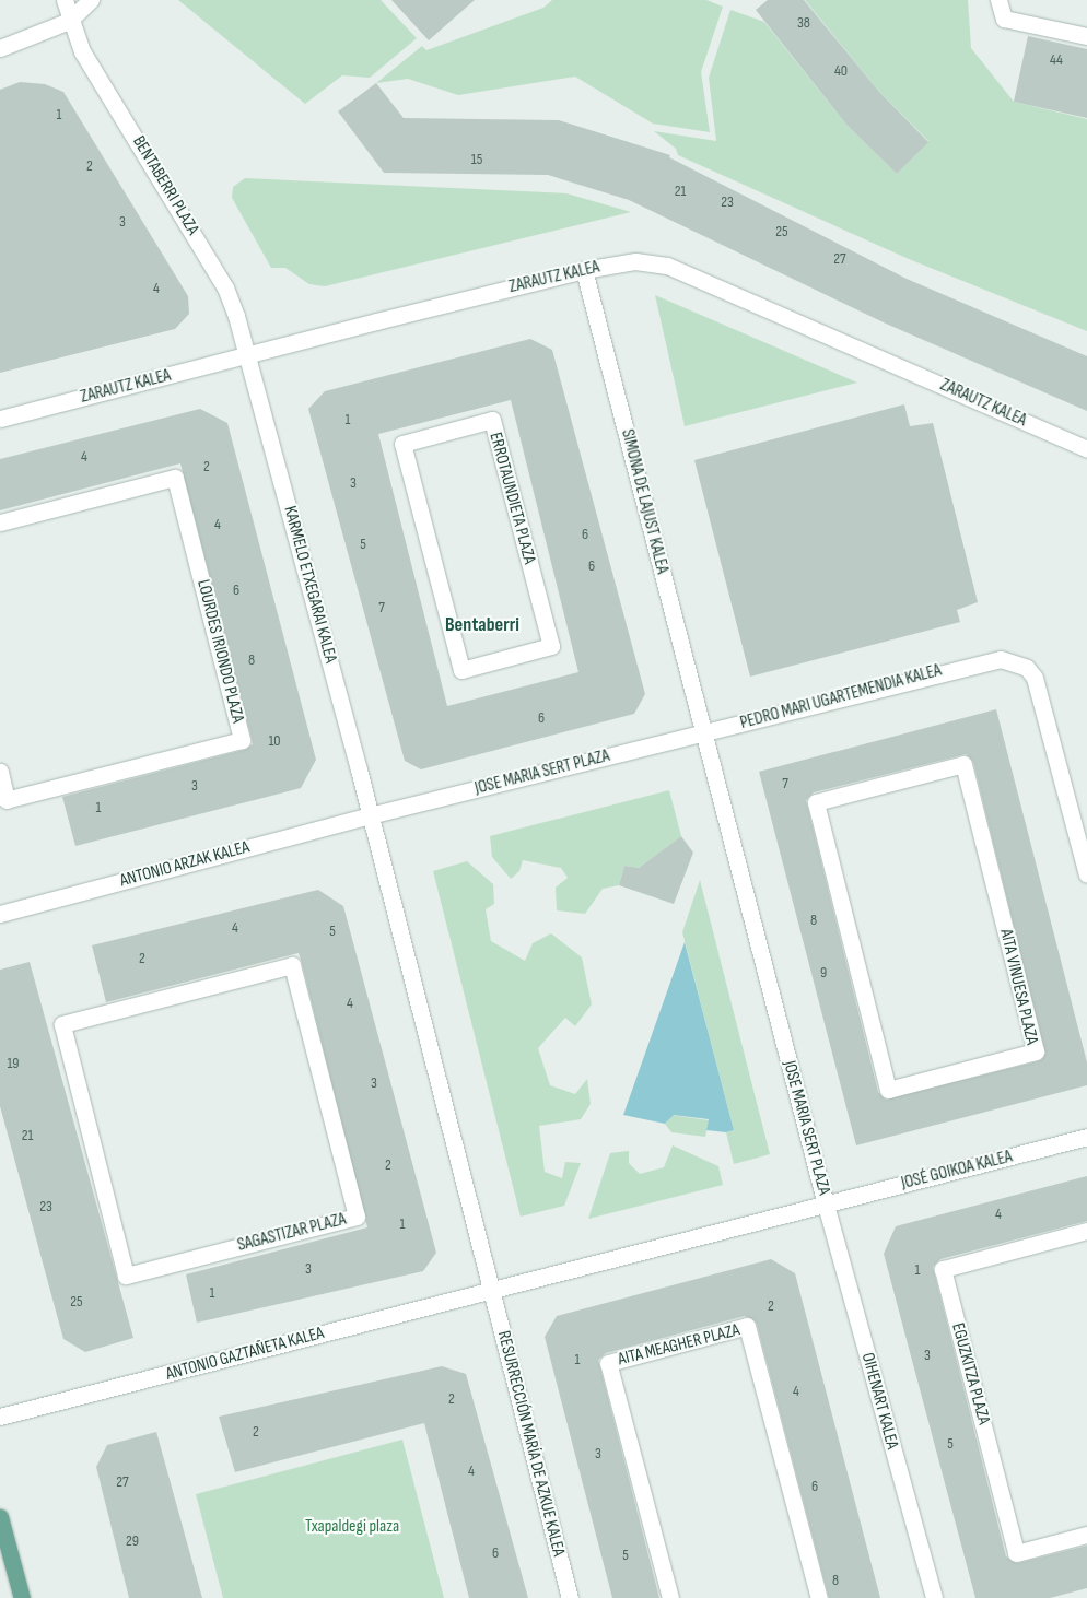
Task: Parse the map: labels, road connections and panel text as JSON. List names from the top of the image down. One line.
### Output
{"streets":{"street":["BENTABERRI PLAZA","ZARAUTZ KALEA","ERROTAUNDIETA PLAZA","SIMONA DE LAJUST KALEA","KARMELO ETXEGARAI KALEA","LOURDES IRIONDO PLAZA","PEDRO MARI UGARTEMENDIA KALEA","JOSE MARIA SERT PLAZA","ANTONIO ARZAK KALEA","AITA VINUESA PLAZA","JOSÉ GOIKOA KALEA","SAGASTIZAR PLAZA","AITA MEAGHER PLAZA","ANTONIO GAZTAÑETA KALEA","EGUZKITZA PLAZA","OIHENART KALEA","RESURRECCIÓN MARÍA DE AZKUE KALEA"]},"crossings":[["BENTABERRI PLAZA","ZARAUTZ KALEA"],["BENTABERRI PLAZA","KARMELO ETXEGARAI KALEA"],["ZARAUTZ KALEA","SIMONA DE LAJUST KALEA"],["ZARAUTZ KALEA","KARMELO ETXEGARAI KALEA"],["SIMONA DE LAJUST KALEA","PEDRO MARI UGARTEMENDIA KALEA"],["SIMONA DE LAJUST KALEA","JOSE MARIA SERT PLAZA"],["KARMELO ETXEGARAI KALEA","JOSE MARIA SERT PLAZA"],["KARMELO ETXEGARAI KALEA","ANTONIO ARZAK KALEA"],["PEDRO MARI UGARTEMENDIA KALEA","JOSE MARIA SERT PLAZA"],["JOSE MARIA SERT PLAZA","ANTONIO ARZAK KALEA"],["JOSE MARIA SERT PLAZA","JOSÉ GOIKOA KALEA"],["JOSE MARIA SERT PLAZA","ANTONIO GAZTAÑETA KALEA"],["JOSE MARIA SERT PLAZA","OIHENART KALEA"],["JOSE MARIA SERT PLAZA","RESURRECCIÓN MARÍA DE AZKUE KALEA"],["JOSÉ GOIKOA KALEA","OIHENART KALEA"],["ANTONIO GAZTAÑETA KALEA","RESURRECCIÓN MARÍA DE AZKUE KALEA"]],"districts":["Bentaberri"],"parks":["Txapaldegi plaza"],"house_numbers":["38","44","40","1","15","2","21","23","3","25","27","4","1","4","2","3","4","6","5","6","6","7","8","6","10","7","3","1","8","4","5","2","9","4","19","3","21","2","23","4","1","3","1","1","25","2","3","1","4","2","2","5","3","4","27","6","29","6","5","8"]}
